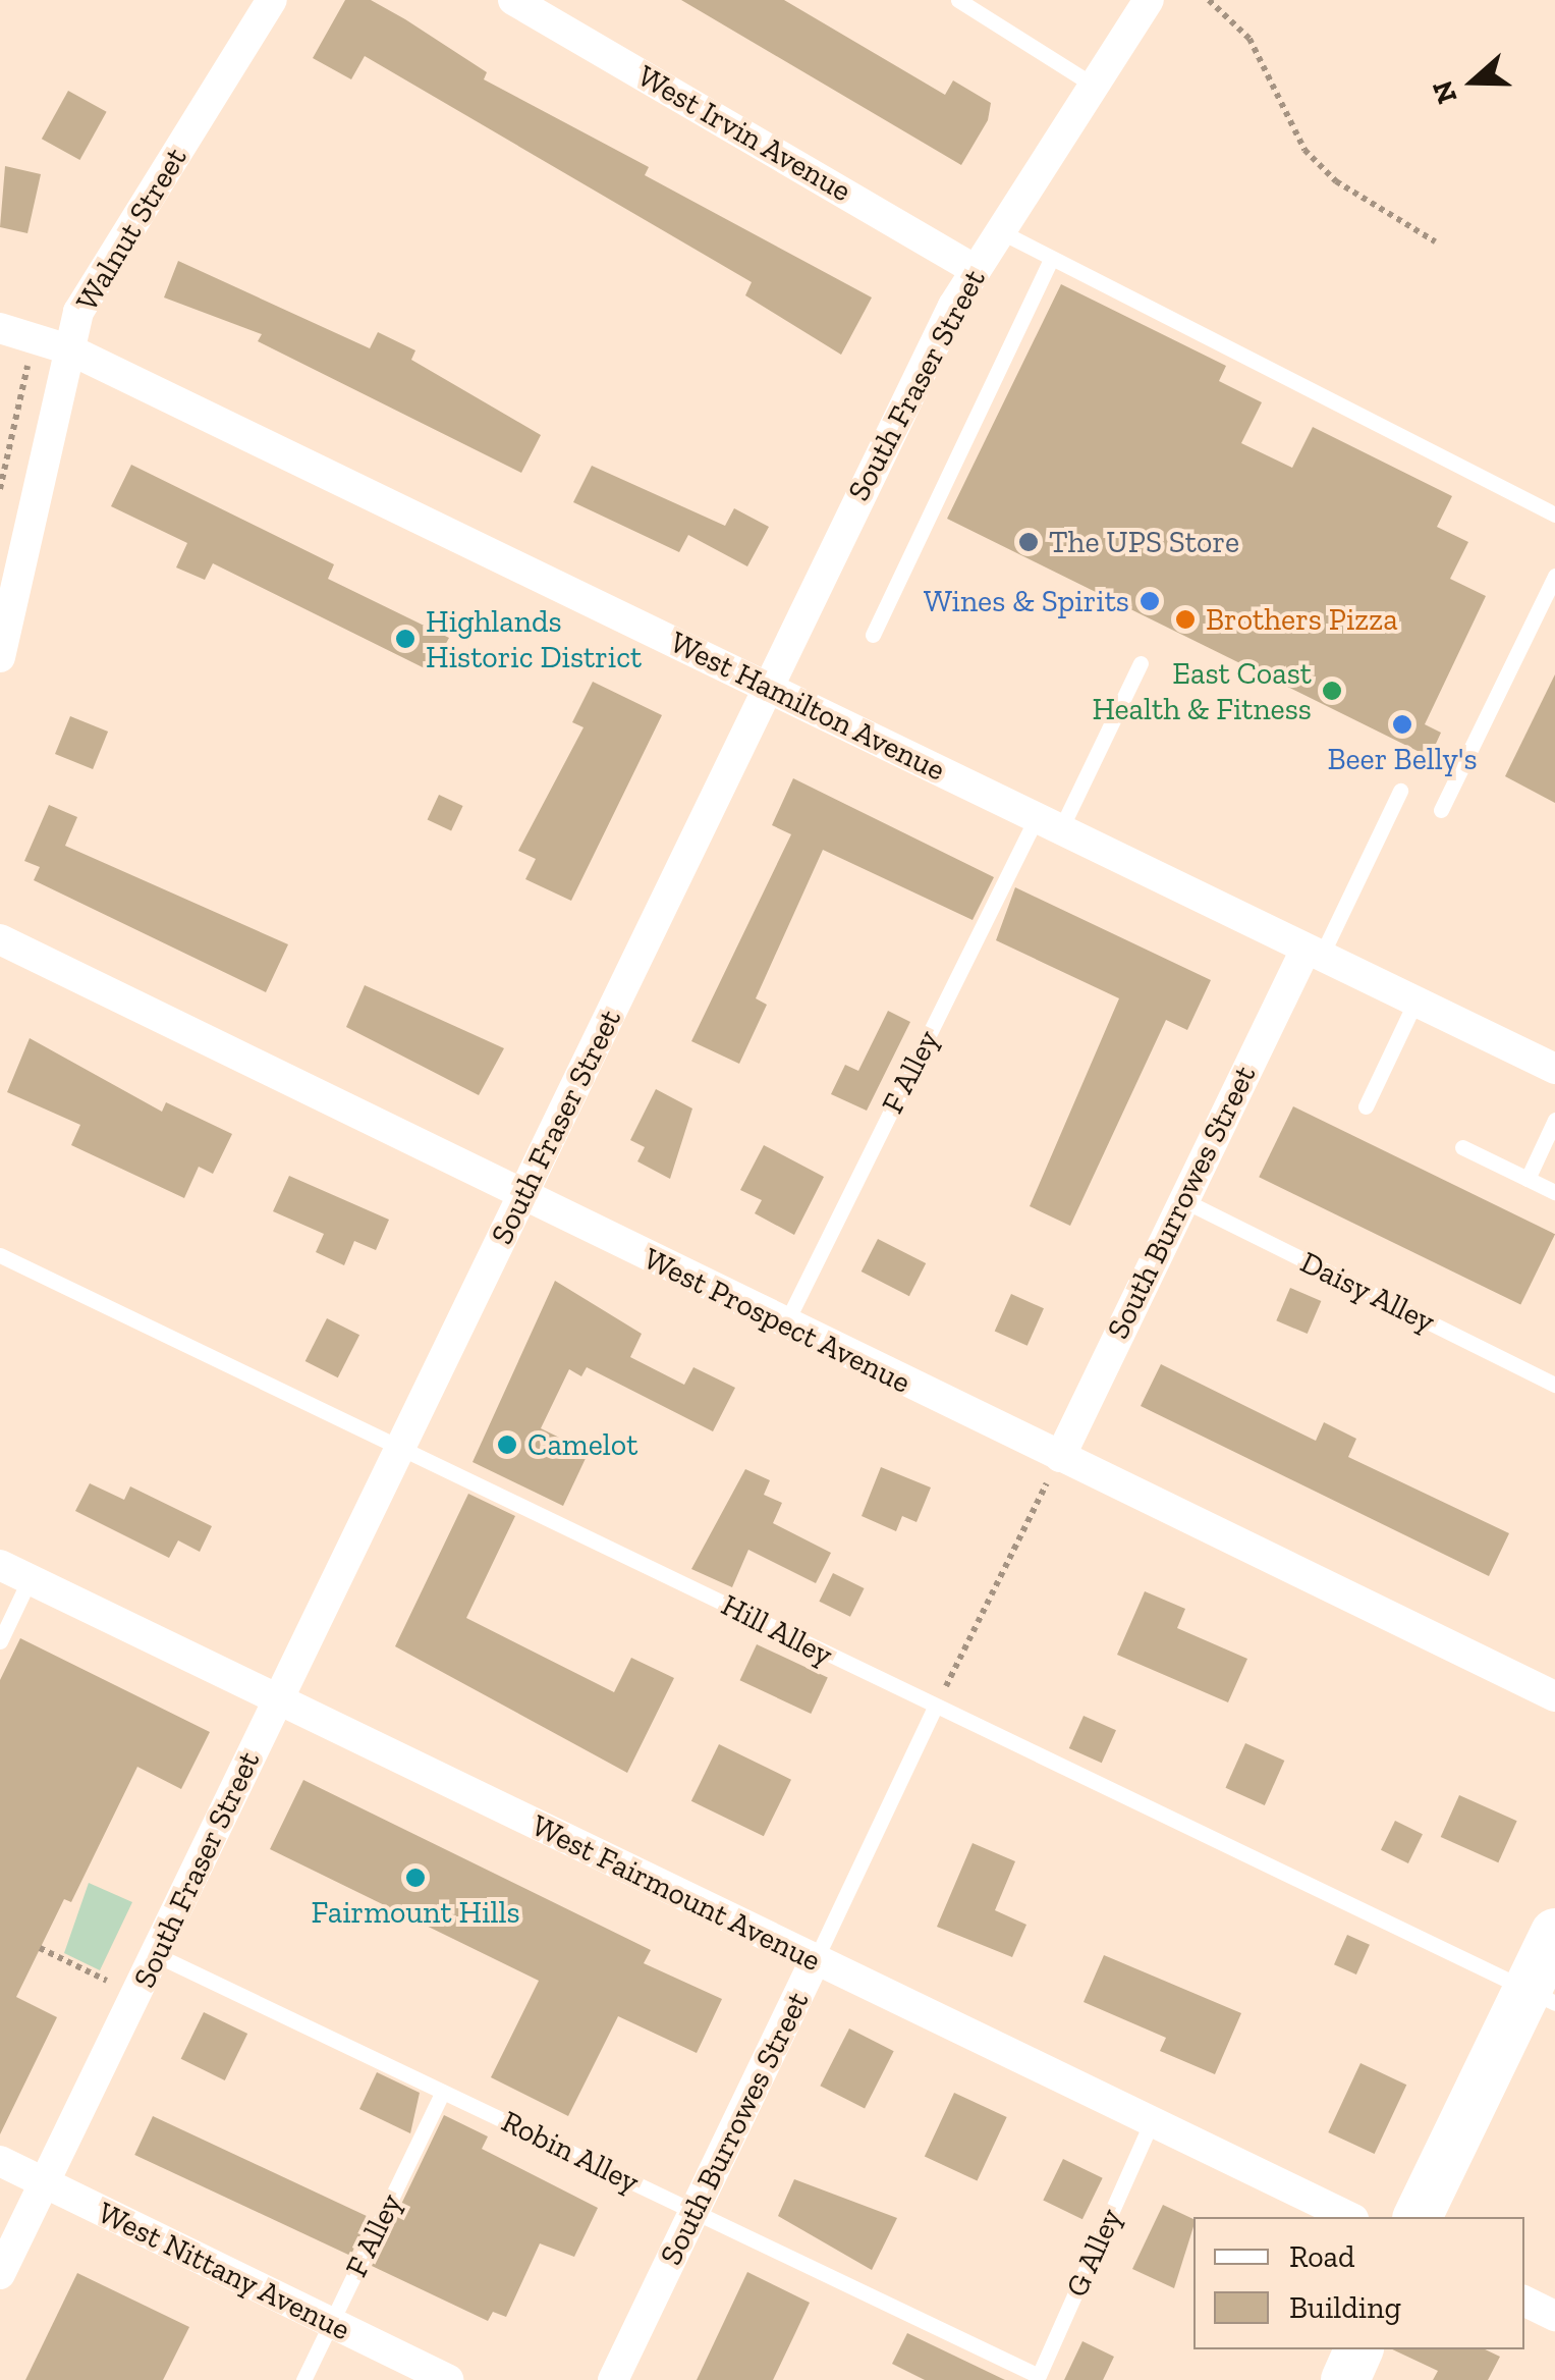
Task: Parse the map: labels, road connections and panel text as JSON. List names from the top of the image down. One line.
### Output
{"streets":{"street":["West Irvin Avenue","Walnut Street","South Fraser Street","West Hamilton Avenue","South Burrowes Street","West Prospect Avenue","West Fairmount Avenue","West Nittany Avenue"],"lane":["F Alley","Daisy Alley","Hill Alley","Robin Alley","G Alley"]},"crossings":[["West Irvin Avenue","South Fraser Street"],["Walnut Street","West Hamilton Avenue"],["South Fraser Street","West Hamilton Avenue"],["South Fraser Street","West Prospect Avenue"],["South Fraser Street","Hill Alley"],["South Fraser Street","West Fairmount Avenue"],["South Fraser Street","Robin Alley"],["South Fraser Street","West Nittany Avenue"],["West Hamilton Avenue","F Alley"],["West Hamilton Avenue","South Burrowes Street"],["F Alley","West Prospect Avenue"],["F Alley","Robin Alley"],["F Alley","West Nittany Avenue"],["South Burrowes Street","Daisy Alley"],["South Burrowes Street","West Prospect Avenue"],["South Burrowes Street","Hill Alley"],["South Burrowes Street","West Fairmount Avenue"],["South Burrowes Street","Robin Alley"],["West Fairmount Avenue","G Alley"],["Robin Alley","G Alley"]],"places":["The UPS Store","Wines & Spirits","Brothers Pizza","Highlands Historic District","East Coast Health & Fitness","Beer Belly's","Camelot","Fairmount Hills"],"legend":["Road","Building"],"north":"left"}
